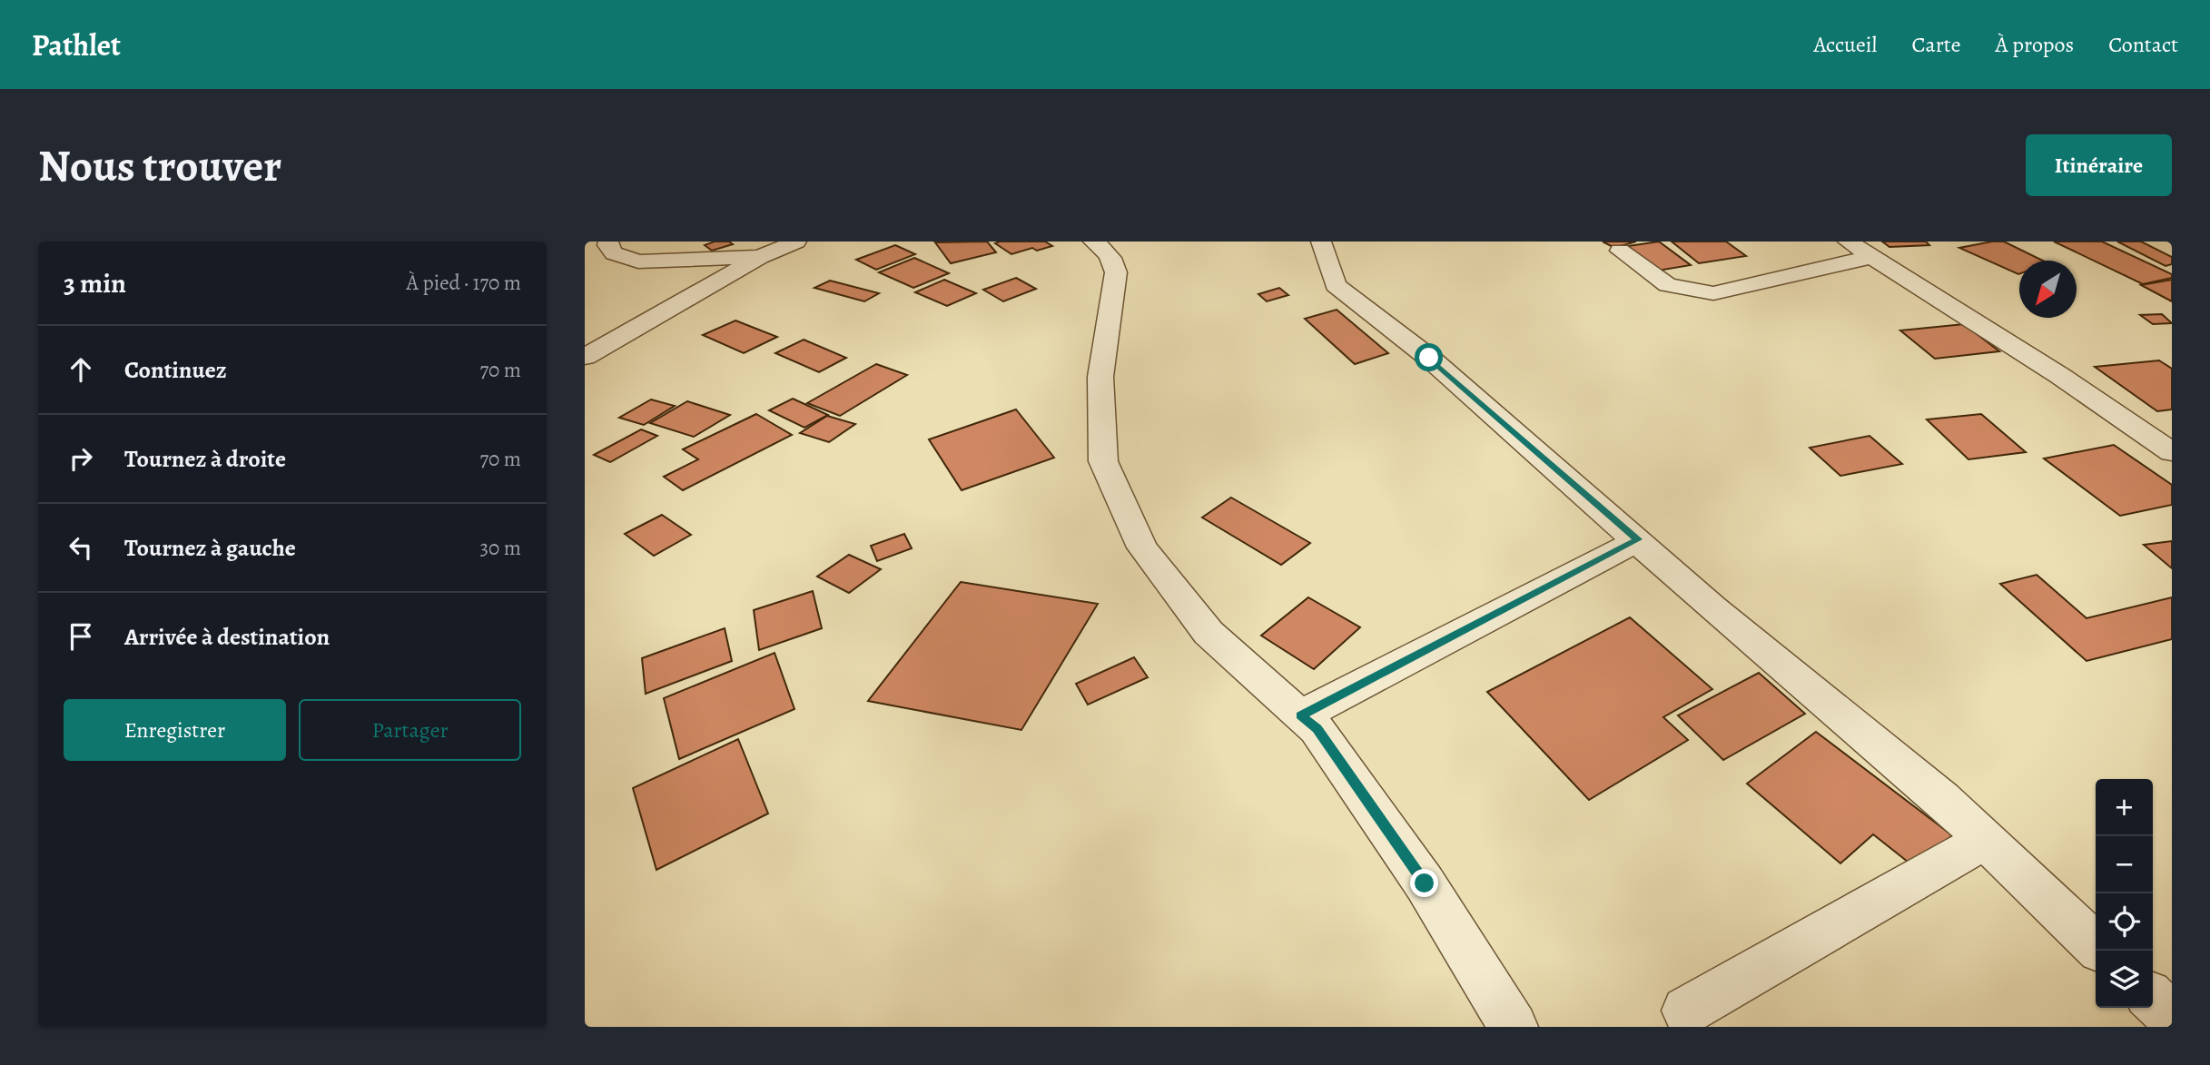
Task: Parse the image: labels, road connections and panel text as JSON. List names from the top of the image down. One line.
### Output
{"north":"bottom left","page":{"header":"Pathlet","nav":["Accueil","Carte","À propos","Contact"],"buttons":["Itinéraire",["Enregistrer","Partager"]],"title":"Nous trouver","heading":["3 min","À pied · 170 m"],"list":[["Continuez","70 m"],["Tournez à droite","70 m"],["Tournez à gauche","30 m"],"Arrivée à destination"],"map_buttons":["+","−"]}}
